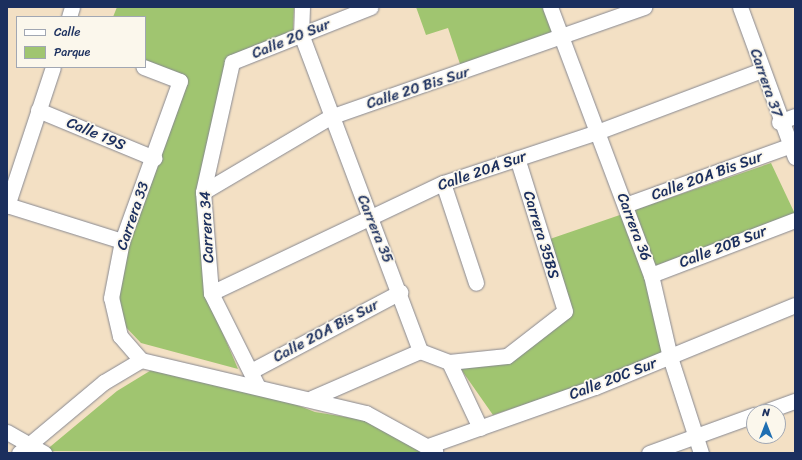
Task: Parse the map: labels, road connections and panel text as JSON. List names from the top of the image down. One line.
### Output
{"streets":{"street":["Calle 20 Sur","Carrera 37","Calle 20 Bis Sur","Calle 19S","Calle 20A Sur","Calle 20A Bis Sur","Carrera 33","Carrera 34","Carrera 36","Carrera 35","Carrera 35BS","Calle 20B Sur","Calle 20C Sur"]},"crossings":[["Calle 20 Sur","Carrera 34"],["Calle 20 Sur","Carrera 35"],["Carrera 37","Calle 20A Sur"],["Carrera 37","Calle 20A Bis Sur"],["Calle 20 Bis Sur","Carrera 34"],["Calle 20 Bis Sur","Carrera 36"],["Calle 20 Bis Sur","Carrera 35"],["Calle 19S","Carrera 33"],["Calle 20A Sur","Carrera 34"],["Calle 20A Sur","Carrera 36"],["Calle 20A Sur","Carrera 35"],["Calle 20A Sur","Carrera 35BS"],["Calle 20A Bis Sur","Carrera 34"],["Calle 20A Bis Sur","Carrera 36"],["Calle 20A Bis Sur","Carrera 35"],["Carrera 36","Calle 20B Sur"],["Carrera 36","Calle 20C Sur"]],"legend":["Calle","Parque"],"north":"top"}
